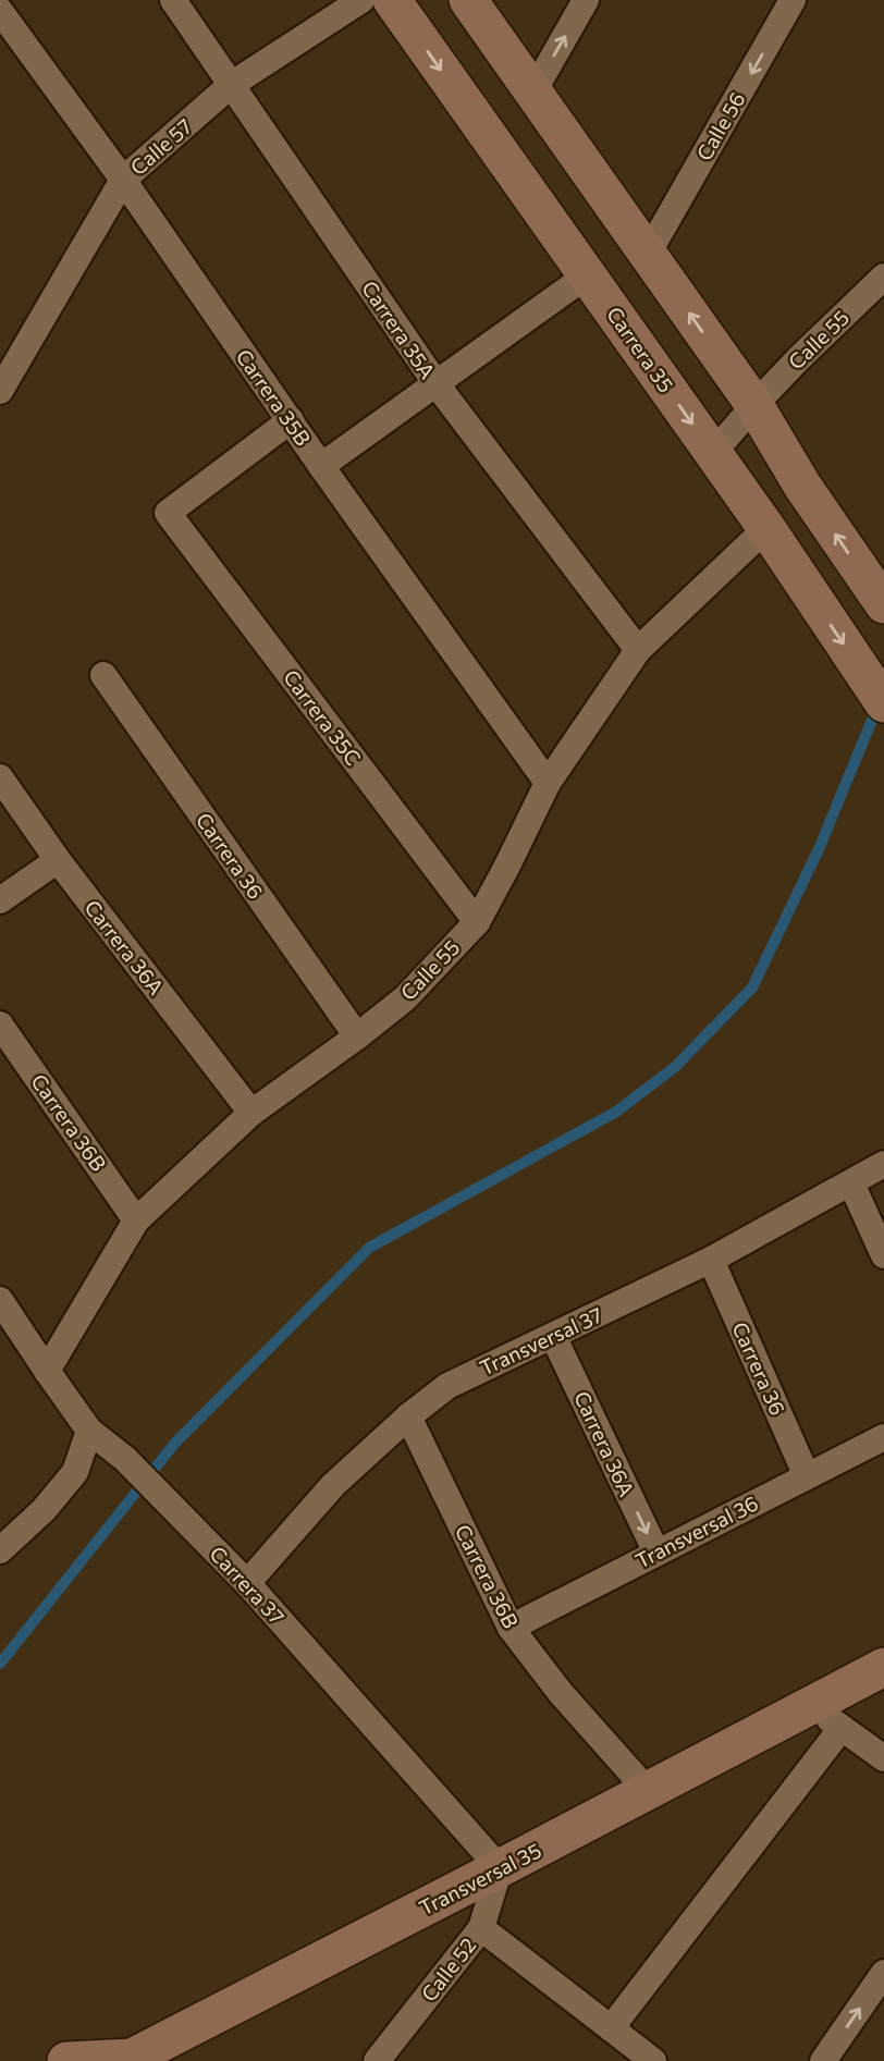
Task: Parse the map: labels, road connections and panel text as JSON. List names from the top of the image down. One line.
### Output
{"streets":{"street":["Calle 56","Calle 57","Carrera 35A","Calle 55","Carrera 35","Carrera 35B","Carrera 35C","Carrera 36","Carrera 36A","Carrera 36B","Transversal 37","Transversal 36","Carrera 37","Transversal 35","Calle 52"]},"crossings":[["Calle 57","Carrera 35A"],["Calle 57","Carrera 35B"],["Carrera 35A","Calle 55"],["Calle 55","Carrera 35"],["Calle 55","Carrera 35B"],["Calle 55","Carrera 35C"],["Calle 55","Carrera 36"],["Calle 55","Carrera 36A"],["Calle 55","Carrera 36B"],["Calle 55","Carrera 37"],["Carrera 35B","Carrera 35C"],["Carrera 36","Transversal 37"],["Carrera 36","Transversal 36"],["Carrera 36A","Transversal 37"],["Carrera 36A","Transversal 36"],["Carrera 36B","Transversal 37"],["Carrera 36B","Transversal 36"],["Carrera 36B","Transversal 35"],["Transversal 37","Carrera 37"],["Carrera 37","Transversal 35"],["Carrera 37","Calle 52"],["Transversal 35","Calle 52"]],"one_way":["Carrera 36A"]}
